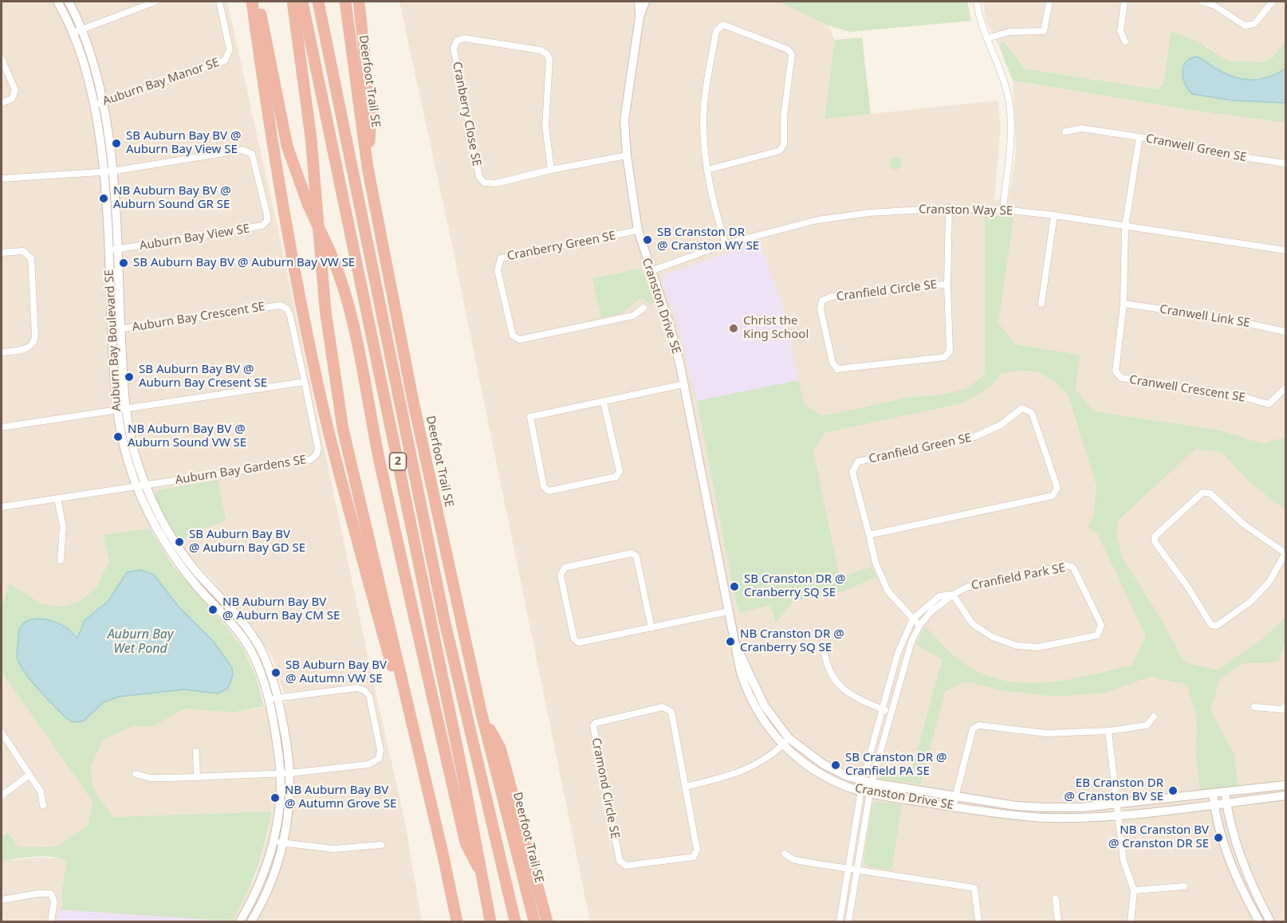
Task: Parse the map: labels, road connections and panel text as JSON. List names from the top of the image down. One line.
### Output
{"streets":{"highway":["Deerfoot Trail SE","2"],"street":["Auburn Bay Manor SE","Cranberry Close SE","Cranwell Green SE","Cranston Way SE","Auburn Bay View SE","Cranberry Green SE","Cranfield Circle SE","Cranston Drive SE","Cranwell Link SE","Auburn Bay Crescent SE","Auburn Bay Boulevard SE","Cranwell Crescent SE","Cranfield Green SE","Auburn Bay Gardens SE","Cranfield Park SE","Cramond Circle SE"]},"crossings":[["Auburn Bay Manor SE","Auburn Bay Boulevard SE"],["Cranberry Close SE","Cranston Drive SE"],["Cranwell Green SE","Cranston Way SE"],["Cranwell Green SE","Cranwell Crescent SE"],["Cranston Way SE","Cranfield Circle SE"],["Cranston Way SE","Cranston Drive SE"],["Cranston Way SE","Cranwell Crescent SE"],["Auburn Bay View SE","Auburn Bay Boulevard SE"],["Cranberry Green SE","Cranston Drive SE"],["Cranston Drive SE","Cranfield Park SE"],["Cranwell Link SE","Cranwell Crescent SE"],["Auburn Bay Crescent SE","Auburn Bay Boulevard SE"],["Auburn Bay Crescent SE","Auburn Bay Gardens SE"],["Auburn Bay Boulevard SE","Auburn Bay Gardens SE"],["Cranfield Green SE","Cranfield Park SE"]],"water":["Auburn Bay Wet Pond"],"places":["SB Auburn Bay BV @ Auburn Bay View SE","NB Auburn Bay BV @ Auburn Sound GR SE","SB Cranston DR @ Cranston WY SE","SB Auburn Bay BV @ Auburn Bay VW SE","Christ the King School","SB Auburn Bay BV @ Auburn Bay Cresent SE","NB Auburn Bay BV @ Auburn Sound VW SE","SB Auburn Bay BV @ Auburn Bay GD SE","SB Cranston DR @ Cranberry SQ SE","NB Auburn Bay BV @ Auburn Bay CM SE","NB Cranston DR @ Cranberry SQ SE","SB Auburn Bay BV @ Autumn VW SE","SB Cranston DR @ Cranfield PA SE","EB Cranston DR @ Cranston BV SE","NB Auburn Bay BV @ Autumn Grove SE","NB Cranston BV @ Cranston DR SE"]}
